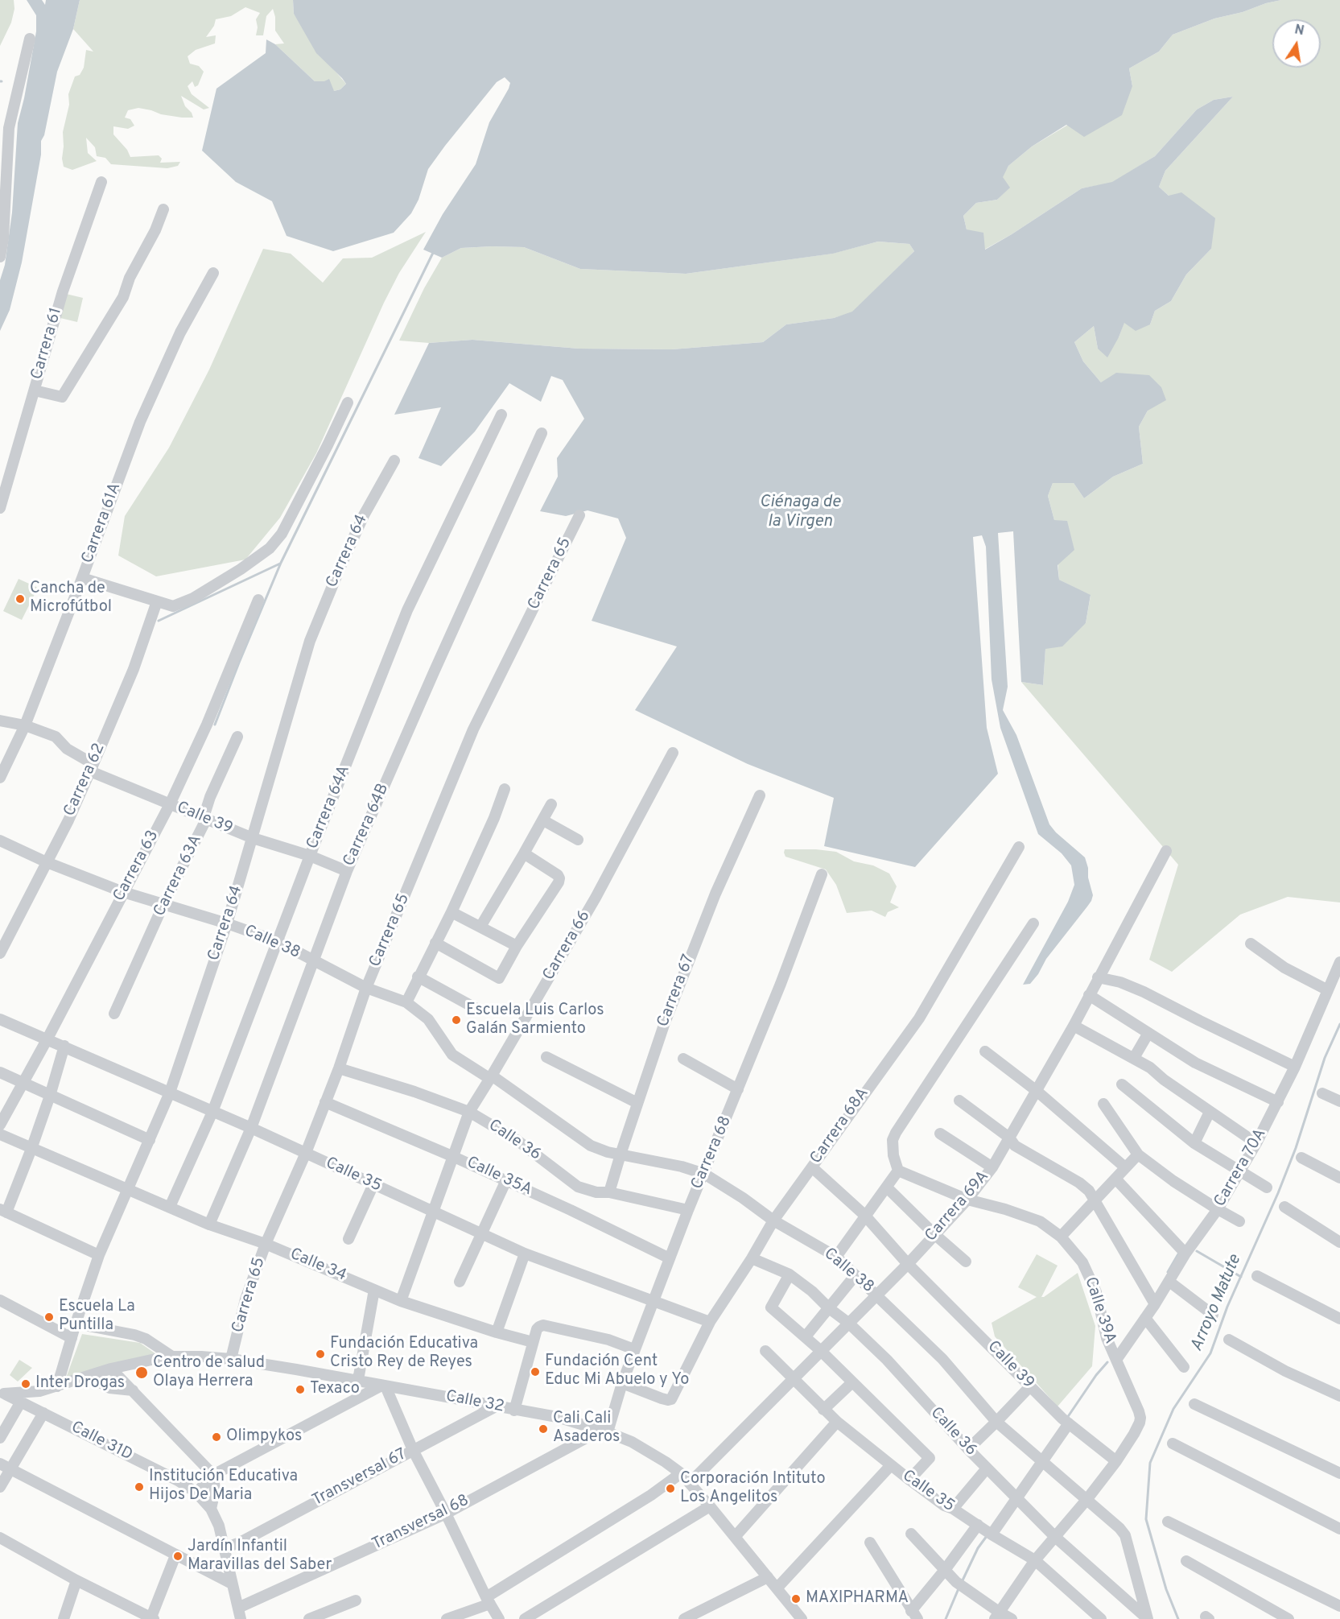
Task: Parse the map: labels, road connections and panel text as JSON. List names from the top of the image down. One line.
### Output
{"streets":{"street":["Carrera 61","Carrera 61A","Carrera 64","Carrera 65","Carrera 62","Carrera 64A","Calle 39","Carrera 64B","Carrera 63","Carrera 63A","Calle 38","Carrera 66","Carrera 67","Carrera 68A","Calle 36","Carrera 68","Carrera 70A","Calle 35","Calle 35A","Carrera 69A","Calle 34","Calle 39A","Calle 32","Calle 31D","Transversal 67","Transversal 68"]},"crossings":[["Carrera 61A","Calle 39"],["Carrera 64","Calle 39"],["Carrera 64","Calle 38"],["Carrera 64","Calle 35"],["Carrera 64","Calle 34"],["Carrera 64","Calle 32"],["Carrera 65","Calle 38"],["Carrera 65","Calle 36"],["Carrera 65","Calle 35"],["Carrera 65","Calle 35A"],["Carrera 65","Calle 34"],["Carrera 65","Calle 32"],["Carrera 62","Calle 39"],["Carrera 62","Calle 38"],["Carrera 64A","Calle 39"],["Carrera 64A","Calle 38"],["Carrera 64A","Calle 35"],["Carrera 64A","Calle 34"],["Calle 39","Carrera 64B"],["Calle 39","Carrera 63"],["Calle 39","Carrera 63A"],["Calle 39","Carrera 68A"],["Calle 39","Carrera 69A"],["Calle 39","Calle 39A"],["Carrera 64B","Calle 38"],["Carrera 64B","Calle 35"],["Carrera 64B","Calle 34"],["Carrera 63","Calle 38"],["Carrera 63","Calle 35"],["Carrera 63A","Calle 38"],["Calle 38","Carrera 66"],["Calle 38","Carrera 67"],["Calle 38","Carrera 68A"],["Calle 38","Calle 36"],["Calle 38","Carrera 68"],["Calle 38","Carrera 69A"],["Carrera 66","Calle 36"],["Carrera 66","Calle 35"],["Carrera 66","Calle 35A"],["Carrera 66","Calle 34"],["Carrera 67","Calle 36"],["Carrera 68A","Calle 36"],["Carrera 68A","Carrera 68"],["Carrera 68A","Calle 35"],["Calle 36","Carrera 68"],["Calle 36","Carrera 69A"],["Carrera 68","Calle 35"],["Carrera 68","Calle 35A"],["Carrera 68","Calle 32"],["Carrera 68","Transversal 68"],["Carrera 70A","Calle 39A"],["Calle 35","Carrera 69A"],["Carrera 69A","Calle 39A"],["Carrera 69A","Calle 32"],["Calle 32","Calle 31D"],["Calle 32","Transversal 67"],["Calle 32","Transversal 68"]],"water":["Ciénaga de la Virgen","Arroyo Matute"],"places":["Cancha de Microfútbol","Escuela Luis Carlos Galán Sarmiento","Escuela La Puntilla","Fundación Educativa Cristo Rey de Reyes","Fundación Cent Educ Mi Abuelo y Yo","Centro de salud Olaya Herrera","Inter Drogas","Texaco","Cali Cali Asaderos","Olimpykos","Institución Educativa Hijos De Maria","Corporación Intituto Los Angelitos","Jardín Infantil Maravillas del Saber","MAXIPHARMA"],"north":"top"}
